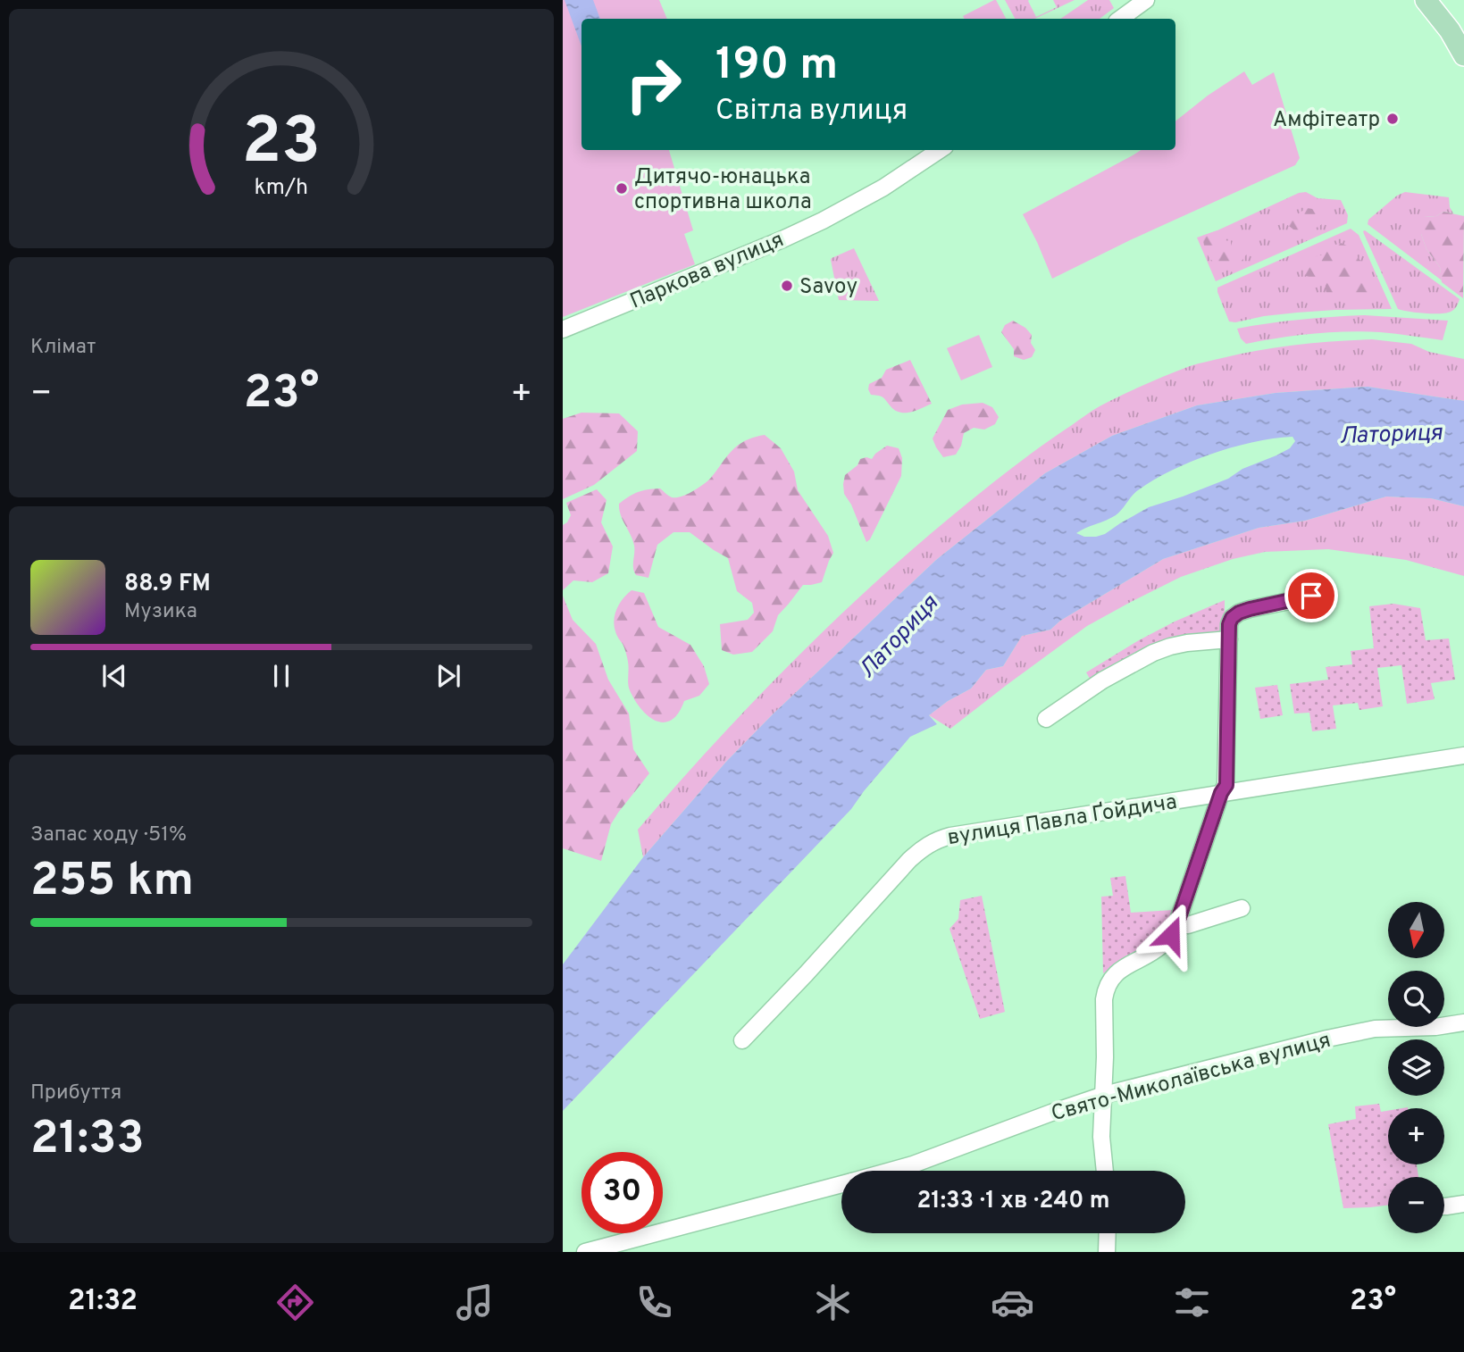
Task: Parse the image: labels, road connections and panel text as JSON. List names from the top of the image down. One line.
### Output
{"streets":{"street":["Паркова вулиця","вулиця Павла Ґойдича","Свято-Миколаївська вулиця"]},"water":["Латориця"],"places":["Амфітеатр","Дитячо-юнацька спортивна школа","Savoy"],"north":"bottom","page":{"turn":["190 m","Світла вулиця"],"tile":["Клімат",["Запас ходу · 51%","255 km"],["Прибуття","21:33"]],"heat":["−","23°","+"],"song":["88.9 FM","Музика"],"map_buttons":["+","−"],"limit":"30","trip":"21:33 · 1 хв · 240 m","tabs":["21:32","23°"],"gauge":["23","km/h"]}}
